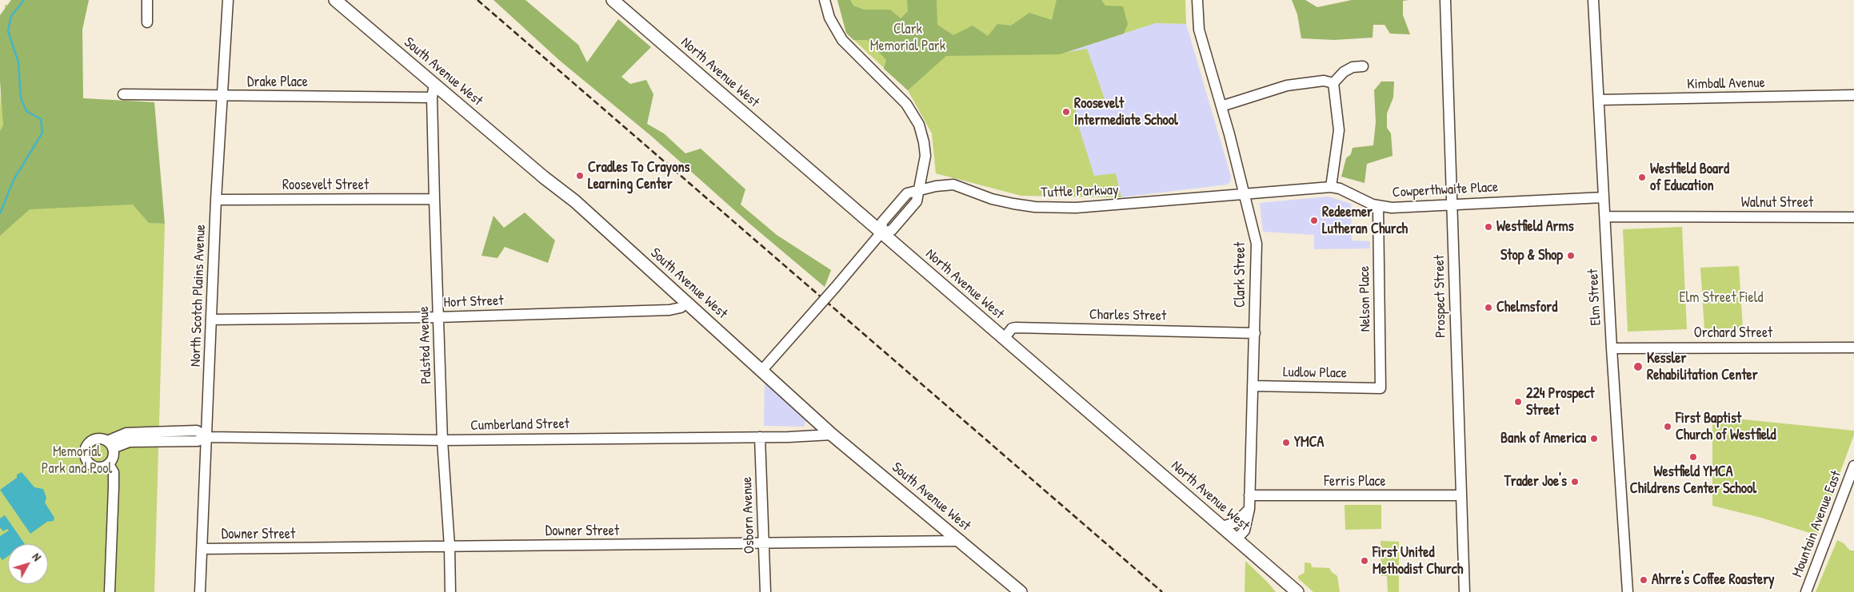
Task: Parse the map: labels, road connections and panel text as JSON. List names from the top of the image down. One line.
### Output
{"streets":{"main road":["South Avenue West","North Avenue West"],"street":["Drake Place","Kimball Avenue","Roosevelt Street","Cowperthwaite Place","Tuttle Parkway","Walnut Street","Clark Street","North Scotch Plains Avenue","Prospect Street","Elm Street","Nelson Place","Hort Street","Charles Street","Orchard Street","Palsted Avenue","Ludlow Place","Cumberland Street","Ferris Place","Osborn Avenue","Mountain Avenue East","Downer Street"]},"crossings":[["South Avenue West","Hort Street"],["South Avenue West","Palsted Avenue"],["South Avenue West","Cumberland Street"],["South Avenue West","Downer Street"],["North Avenue West","Clark Street"],["North Avenue West","Charles Street"],["Drake Place","North Scotch Plains Avenue"],["Drake Place","Palsted Avenue"],["Kimball Avenue","Elm Street"],["Roosevelt Street","North Scotch Plains Avenue"],["Roosevelt Street","Palsted Avenue"],["Cowperthwaite Place","Tuttle Parkway"],["Cowperthwaite Place","Clark Street"],["Cowperthwaite Place","Prospect Street"],["Cowperthwaite Place","Elm Street"],["Cowperthwaite Place","Nelson Place"],["Tuttle Parkway","Clark Street"],["Walnut Street","Elm Street"],["Clark Street","Charles Street"],["Clark Street","Ludlow Place"],["Clark Street","Ferris Place"],["North Scotch Plains Avenue","Hort Street"],["North Scotch Plains Avenue","Cumberland Street"],["North Scotch Plains Avenue","Downer Street"],["Prospect Street","Ferris Place"],["Elm Street","Orchard Street"],["Nelson Place","Ludlow Place"],["Hort Street","Palsted Avenue"],["Palsted Avenue","Cumberland Street"],["Palsted Avenue","Downer Street"],["Cumberland Street","Osborn Avenue"],["Osborn Avenue","Downer Street"]],"parks":["Clark Memorial Park","Elm Street Field","Memorial Park and Pool"],"places":["Roosevelt Intermediate School","Cradles To Crayons Learning Center","Westfield Board of Education","Redeemer Lutheran Church","Westfield Arms","Stop & Shop","Chelmsford","Kessler Rehabilitation Center","224 Prospect Street","First Baptist Church of Westfield","Bank of America","YMCA","Westfield YMCA Childrens Center School","Trader Joe's","First United Methodist Church","Ahrre's Coffee Roastery"],"north":"top right"}
